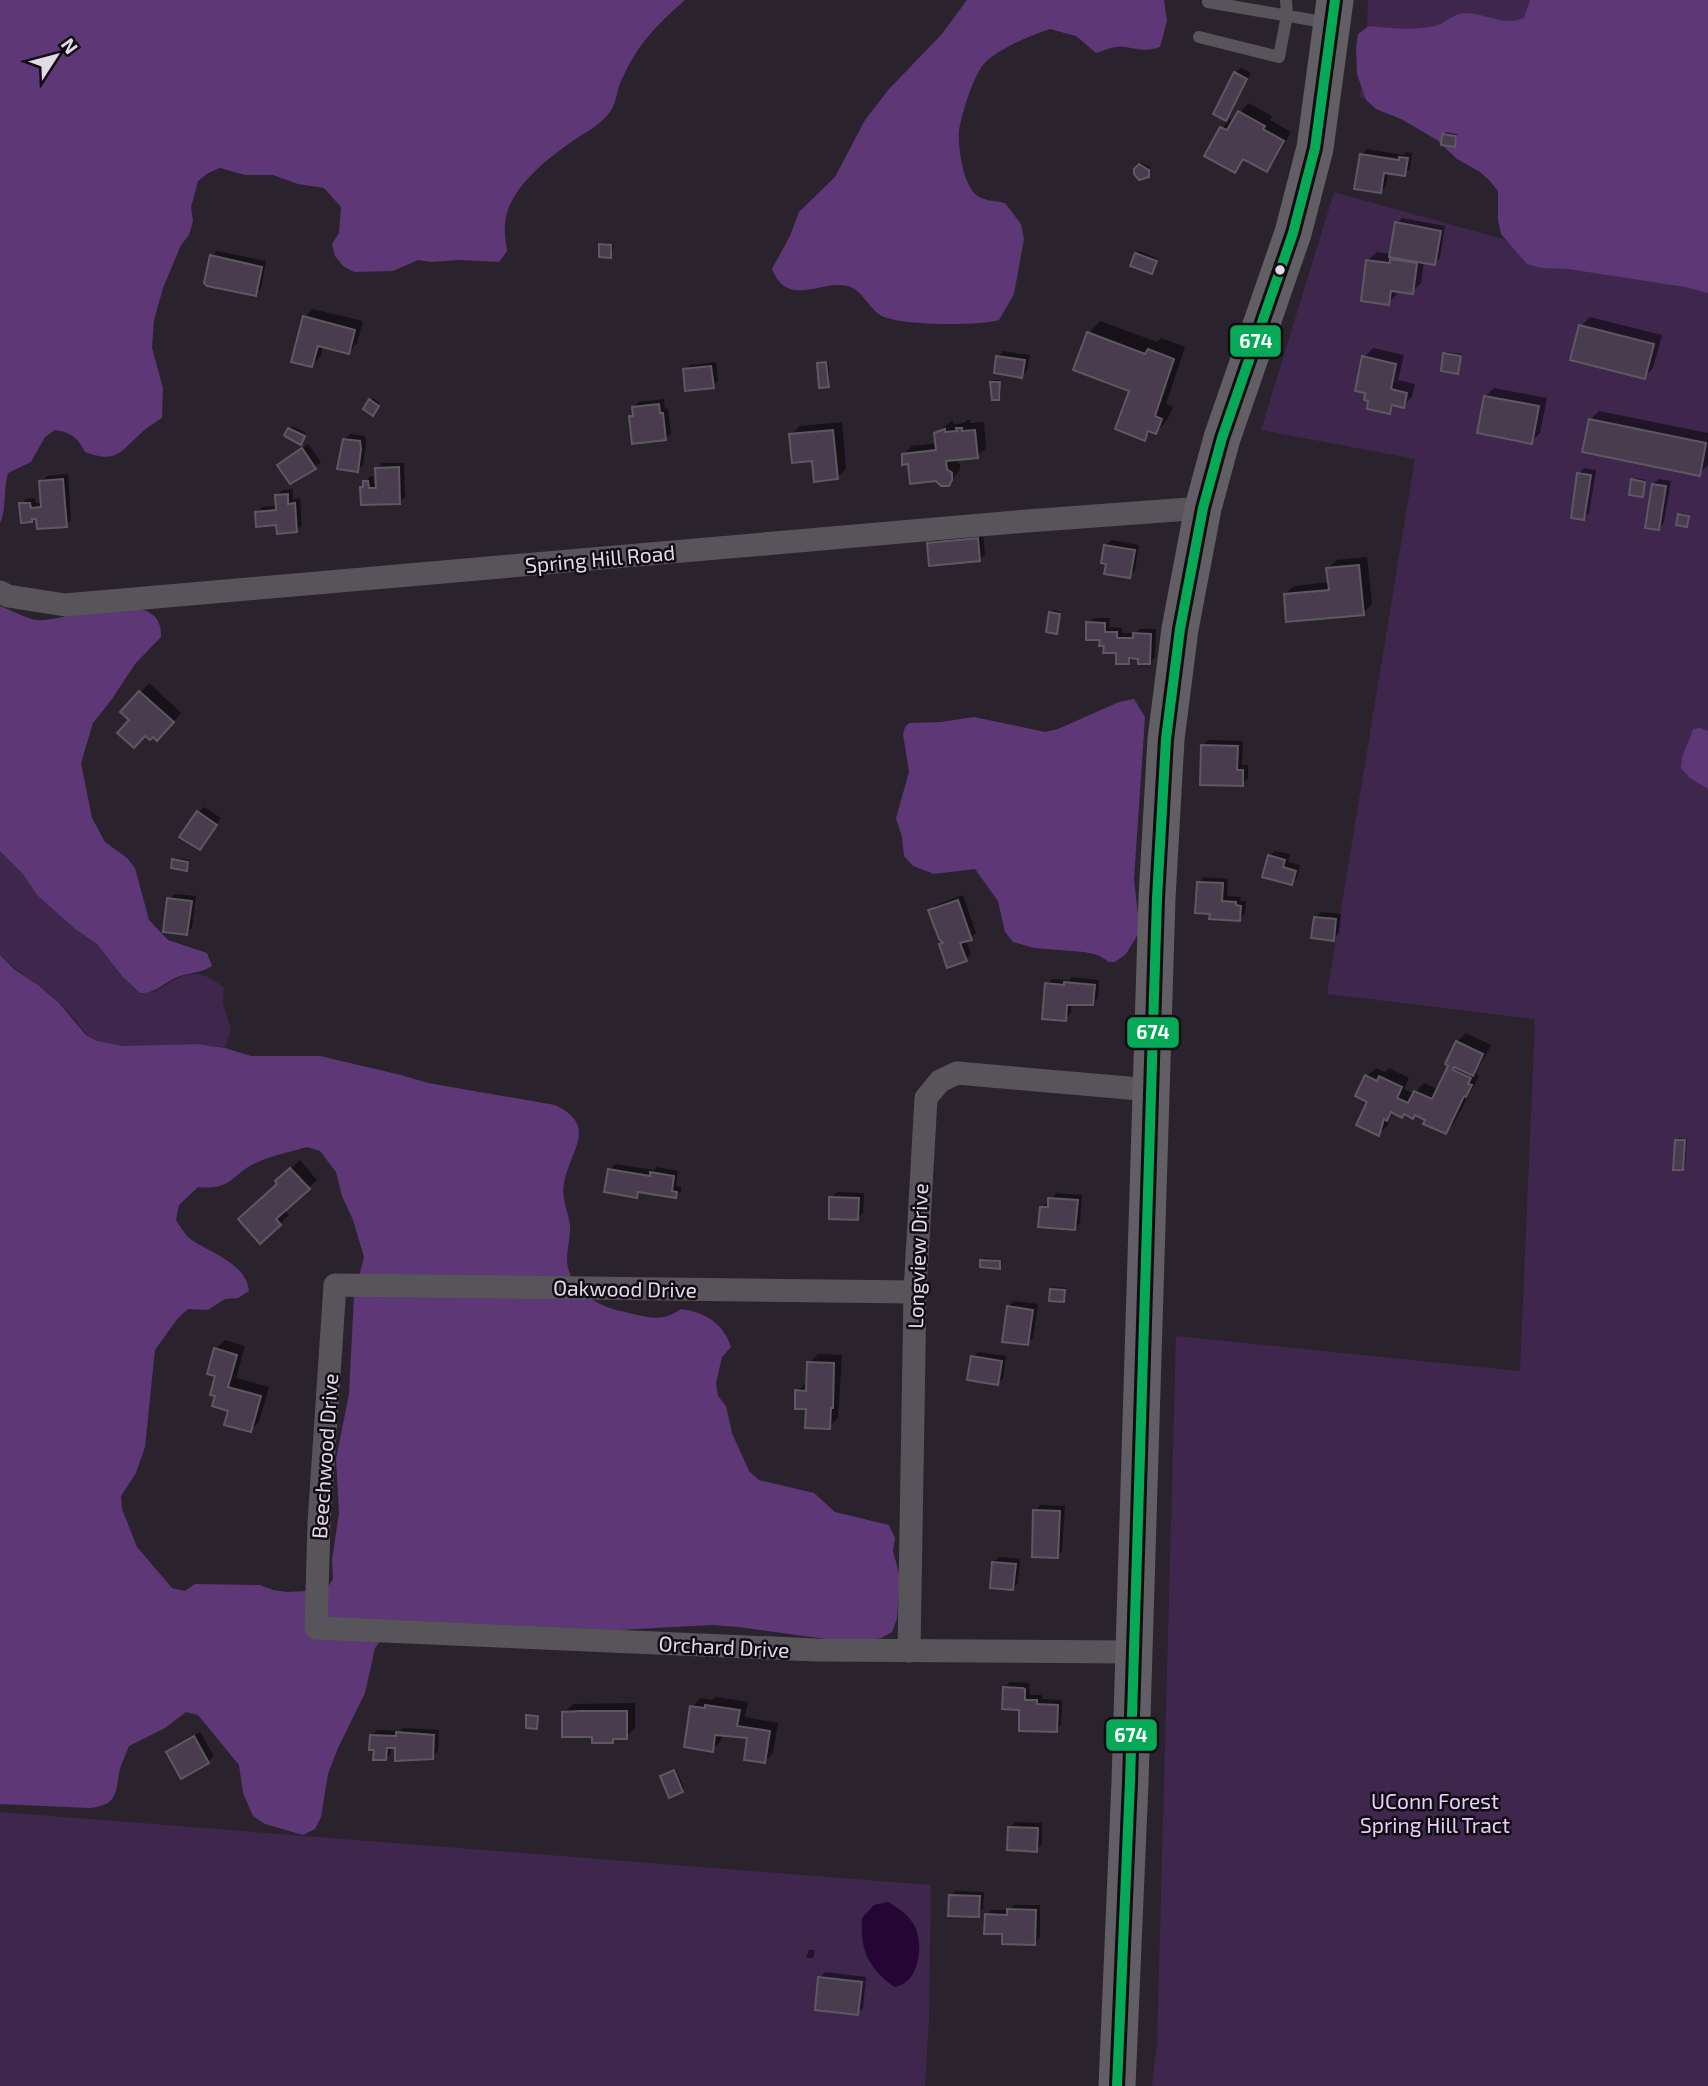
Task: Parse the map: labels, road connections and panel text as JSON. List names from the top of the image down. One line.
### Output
{"streets":{"street":["Spring Hill Road","Longview Drive","Oakwood Drive","Beechwood Drive","Orchard Drive"]},"crossings":[["Longview Drive","Oakwood Drive"],["Longview Drive","Orchard Drive"],["Oakwood Drive","Beechwood Drive"],["Beechwood Drive","Orchard Drive"]],"parks":["UConn Forest Spring Hill Tract"],"lines":["transit line 674"],"north":"top right"}
